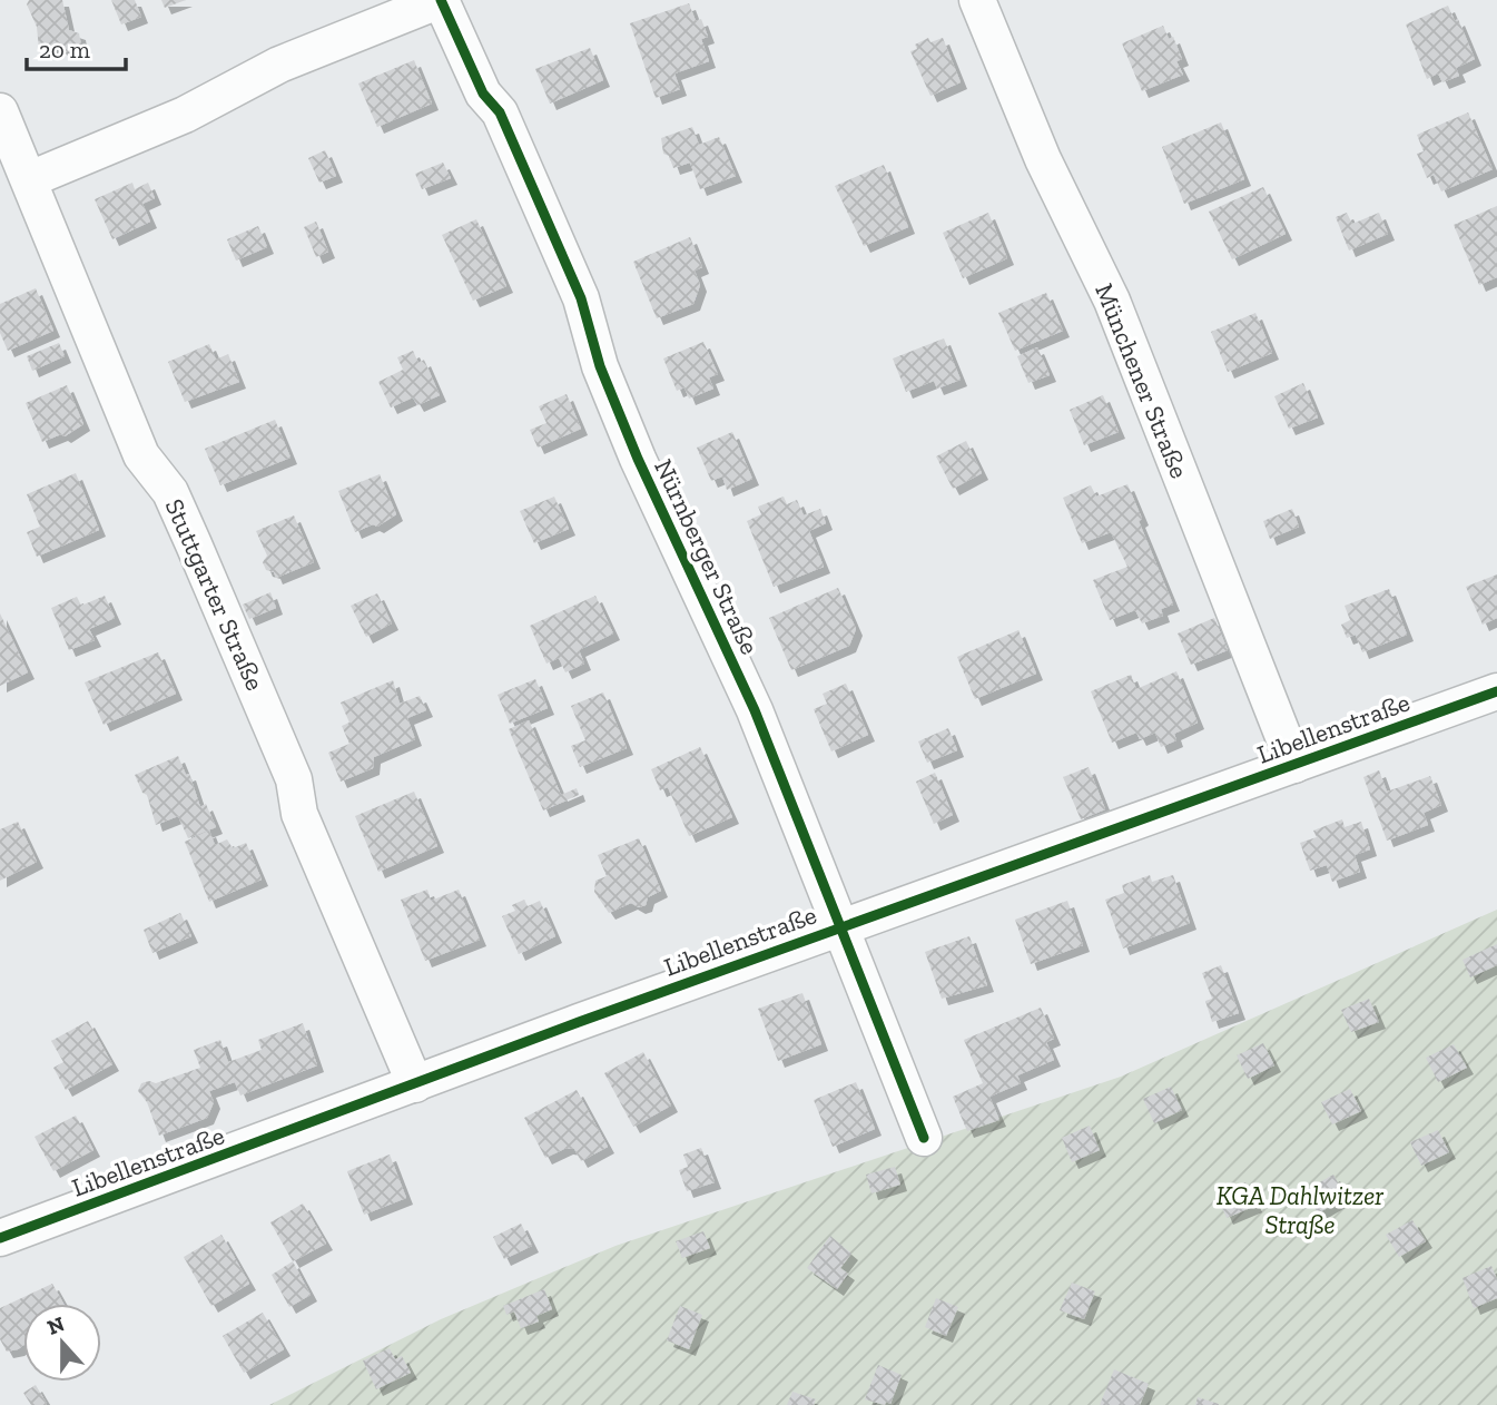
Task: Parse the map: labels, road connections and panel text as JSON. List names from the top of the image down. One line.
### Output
{"streets":{"street":["Münchener Straße","Nürnberger Straße","Stuttgarter Straße","Libellenstraße"]},"crossings":[["Münchener Straße","Libellenstraße"],["Nürnberger Straße","Libellenstraße"],["Stuttgarter Straße","Libellenstraße"]],"parks":["KGA Dahlwitzer Straße"],"scale_bar":"20 m","north":"top"}
